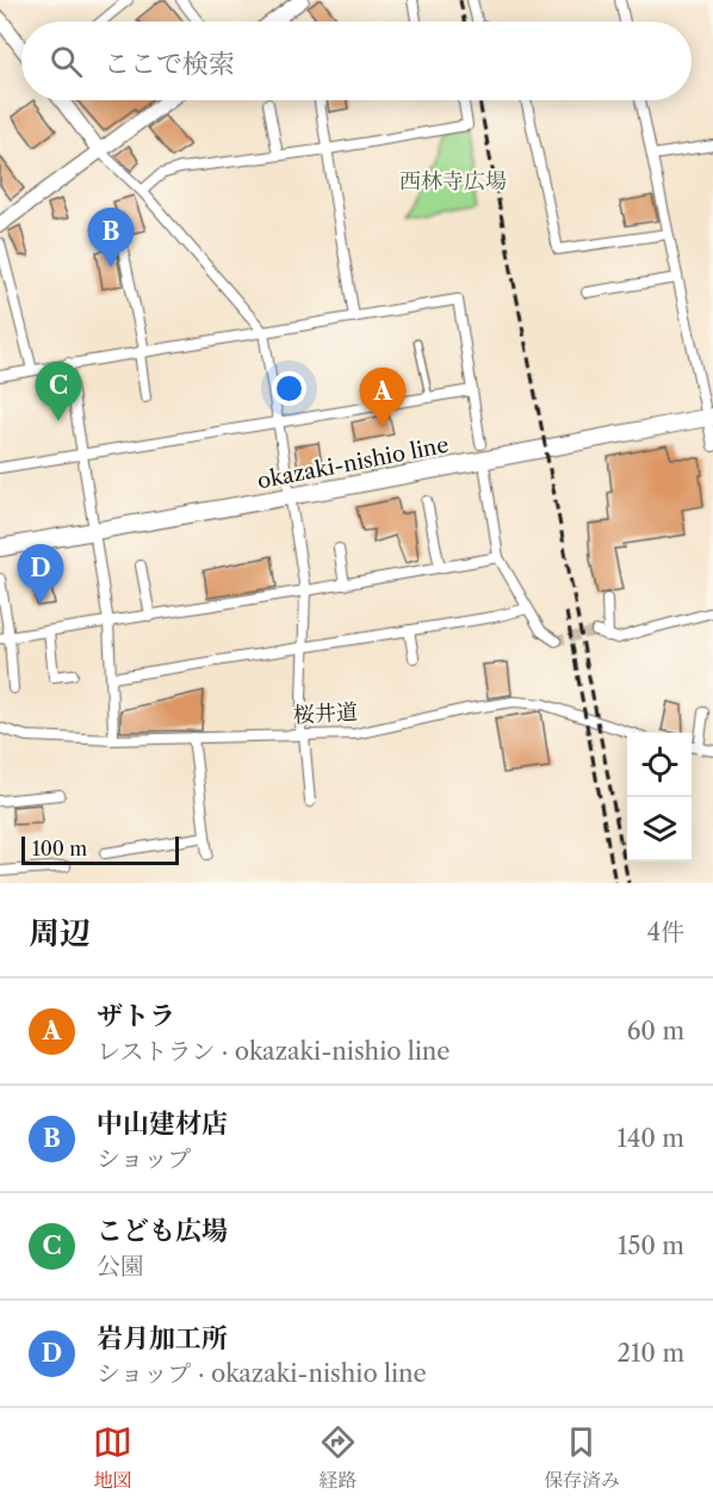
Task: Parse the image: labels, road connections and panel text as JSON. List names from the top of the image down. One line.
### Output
{"streets":{"main road":["okazaki-nishio line"],"street":["桜井道"]},"parks":["西林寺広場"],"scale_bar":"100 m","page":{"search":"ここで検索","pins":["B","C","A","D"],"scale":"100 m","heading":["周辺","4件"],"list":[{"mark":"A","name":"ザトラ","note":"レストラン · okazaki-nishio line","value":"60 m"},{"mark":"B","name":"中山建材店","note":"ショップ","value":"140 m"},{"mark":"C","name":"こども広場","note":"公園","value":"150 m"},{"mark":"D","name":"岩月加工所","note":"ショップ · okazaki-nishio line","value":"210 m"}],"nav":["地図","経路","保存済み"]}}
